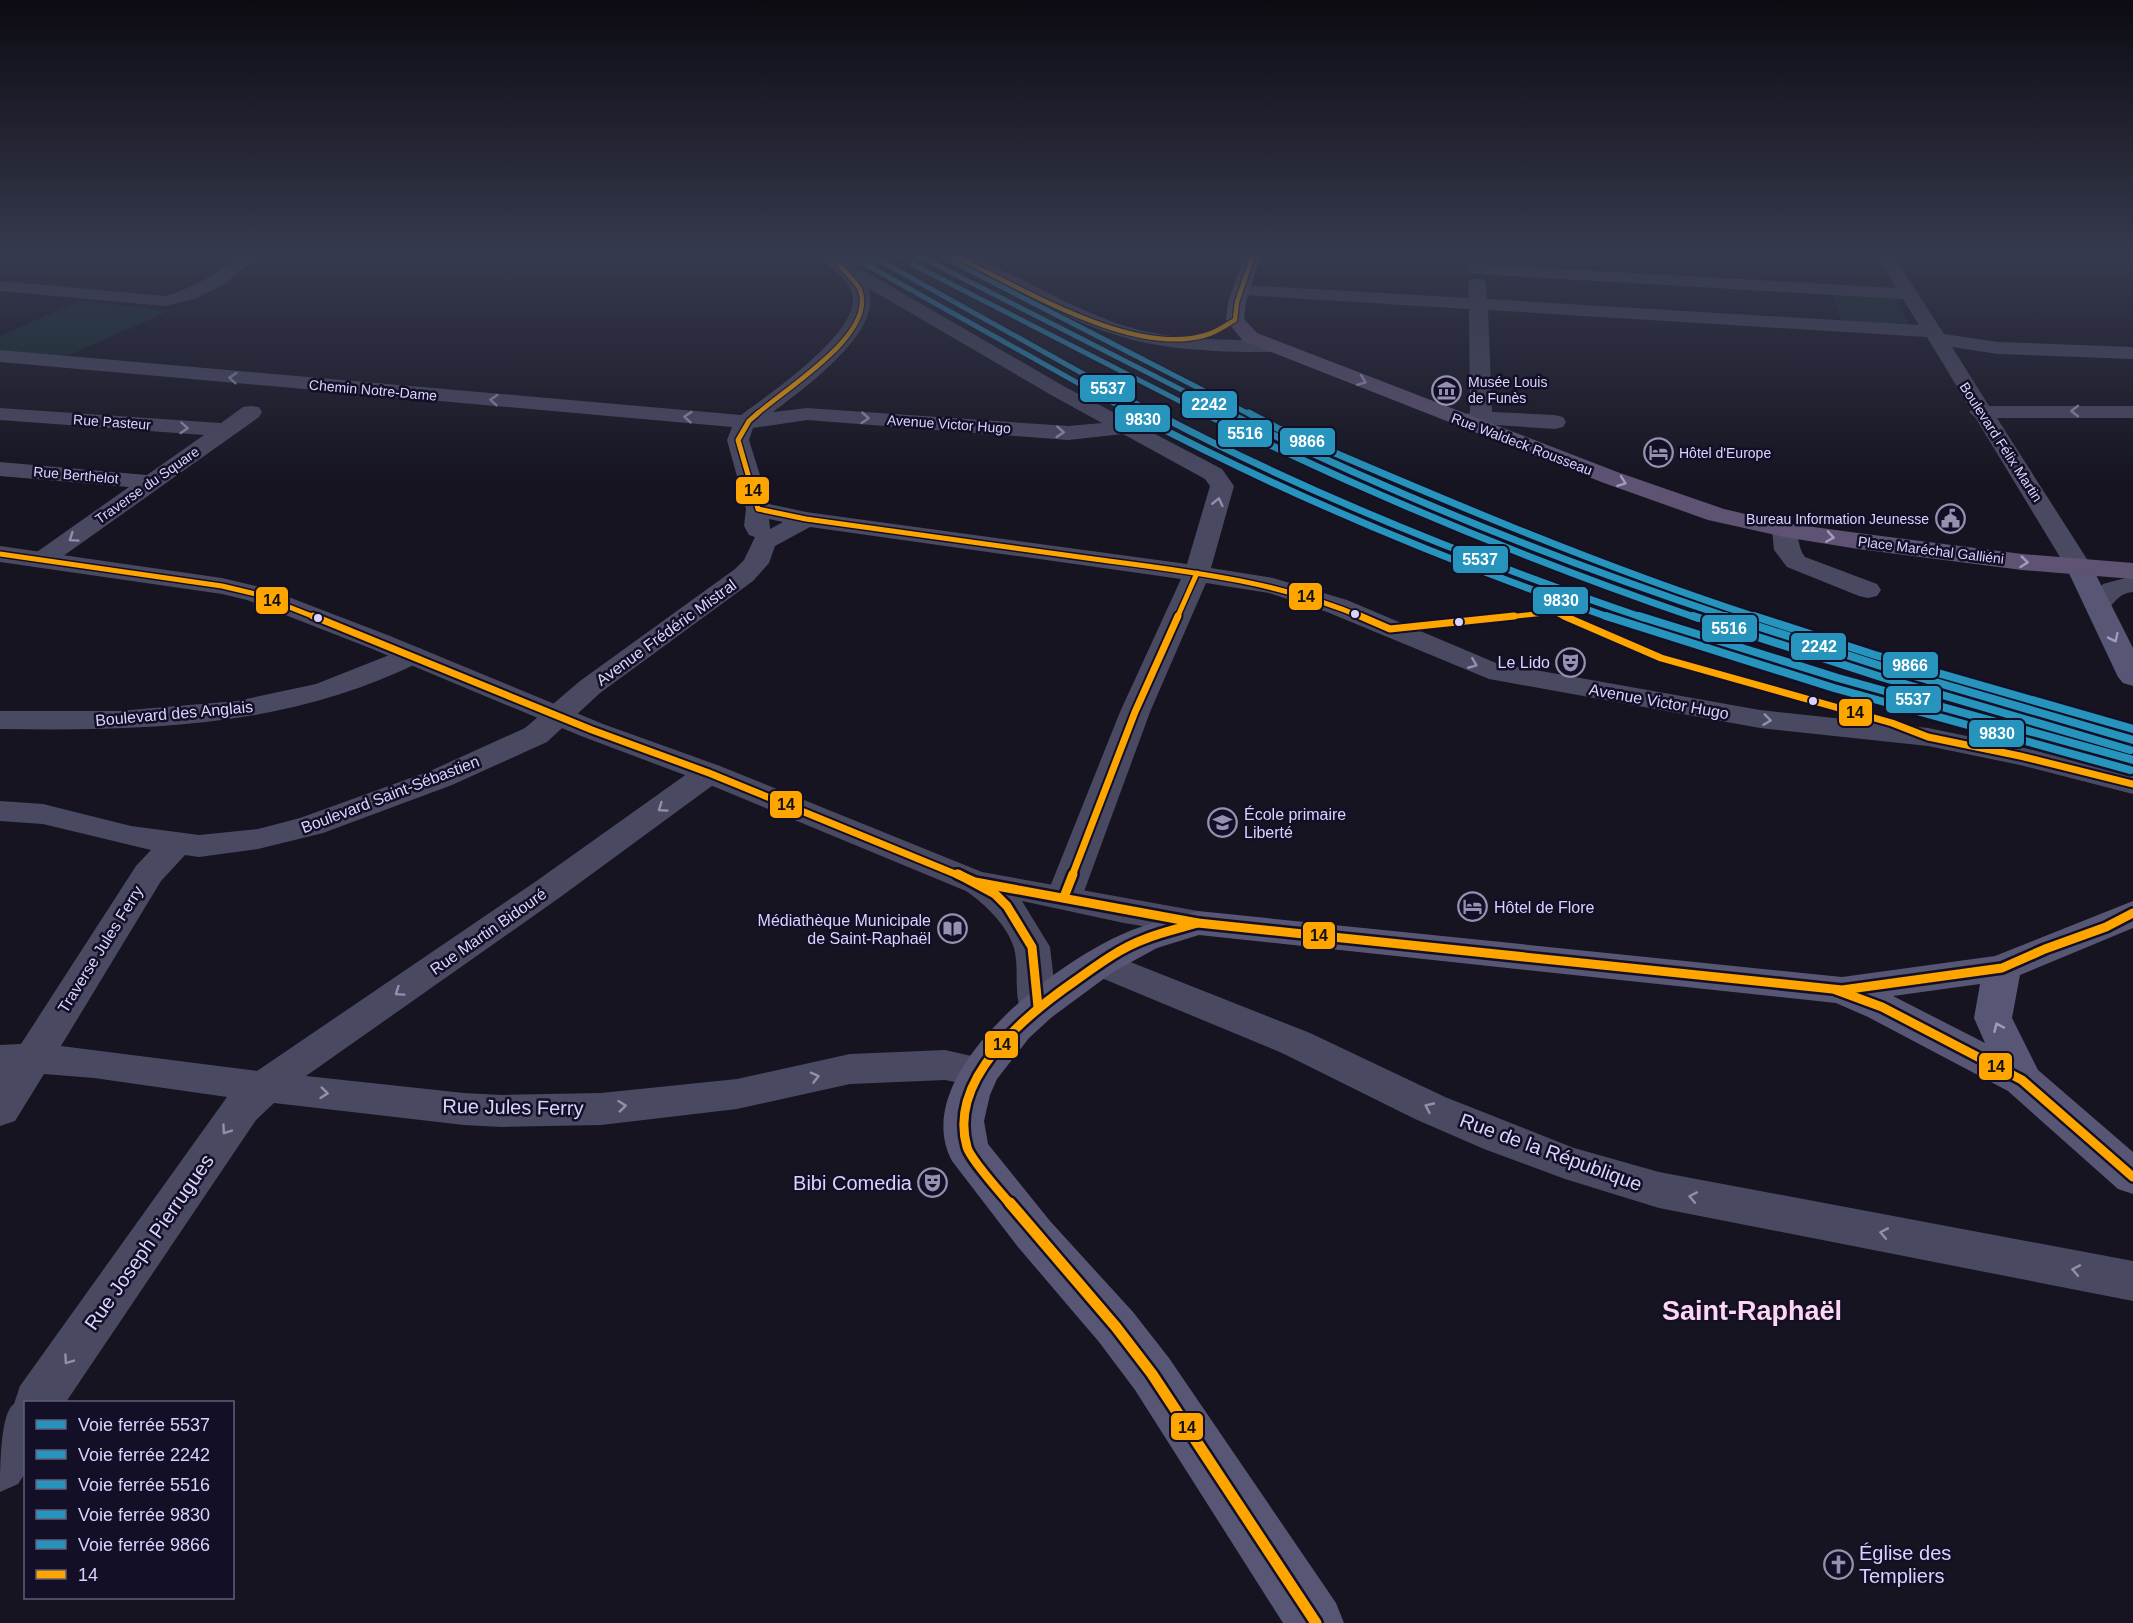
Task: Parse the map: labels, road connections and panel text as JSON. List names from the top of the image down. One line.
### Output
{"streets":{"main road":["Rue Waldeck Rousseau","Place Maréchal Galliéni"],"street":["Chemin Notre-Dame","Rue Pasteur","Avenue Victor Hugo","Boulevard Félix Martin","Rue Berthelot","Traverse du Square","Avenue Frédéric Mistral","Boulevard des Anglais","Boulevard Saint-Sébastien","Rue Martin Bidouré","Traverse Jules Ferry","Rue Jules Ferry","Rue de la République","Rue Joseph Pierrugues"]},"crossings":[["Rue Pasteur","Traverse du Square"],["Boulevard Félix Martin","Place Maréchal Galliéni"],["Rue Waldeck Rousseau","Place Maréchal Galliéni"],["Rue Berthelot","Traverse du Square"],["Avenue Frédéric Mistral","Boulevard Saint-Sébastien"],["Boulevard Saint-Sébastien","Traverse Jules Ferry"],["Rue Martin Bidouré","Rue Jules Ferry"],["Rue Martin Bidouré","Rue Joseph Pierrugues"],["Traverse Jules Ferry","Rue Jules Ferry"],["Rue Jules Ferry","Rue Joseph Pierrugues"]],"one_way":["Rue Waldeck Rousseau","Traverse du Square","Place Maréchal Galliéni","Rue Martin Bidouré","Rue de la République","Rue Joseph Pierrugues"],"districts":["Saint-Raphaël"],"places":{"museum":["Musée Louis de Funès"],"hotel":["Hôtel d'Europe","Hôtel de Flore"],"public building":["Bureau Information Jeunesse"],"theatre":["Le Lido","Bibi Comedia"],"school or university":["École primaire Liberté"],"library":["Médiathèque Municipale de Saint-Raphaël"],"church":["Église des Templiers"]},"lines":["rail line 5537","rail line 2242","rail line 5516","rail line 9830","rail line 9866","transit line 14"],"legend":["Voie ferrée 5537","Voie ferrée 2242","Voie ferrée 5516","Voie ferrée 9830","Voie ferrée 9866","14"]}
